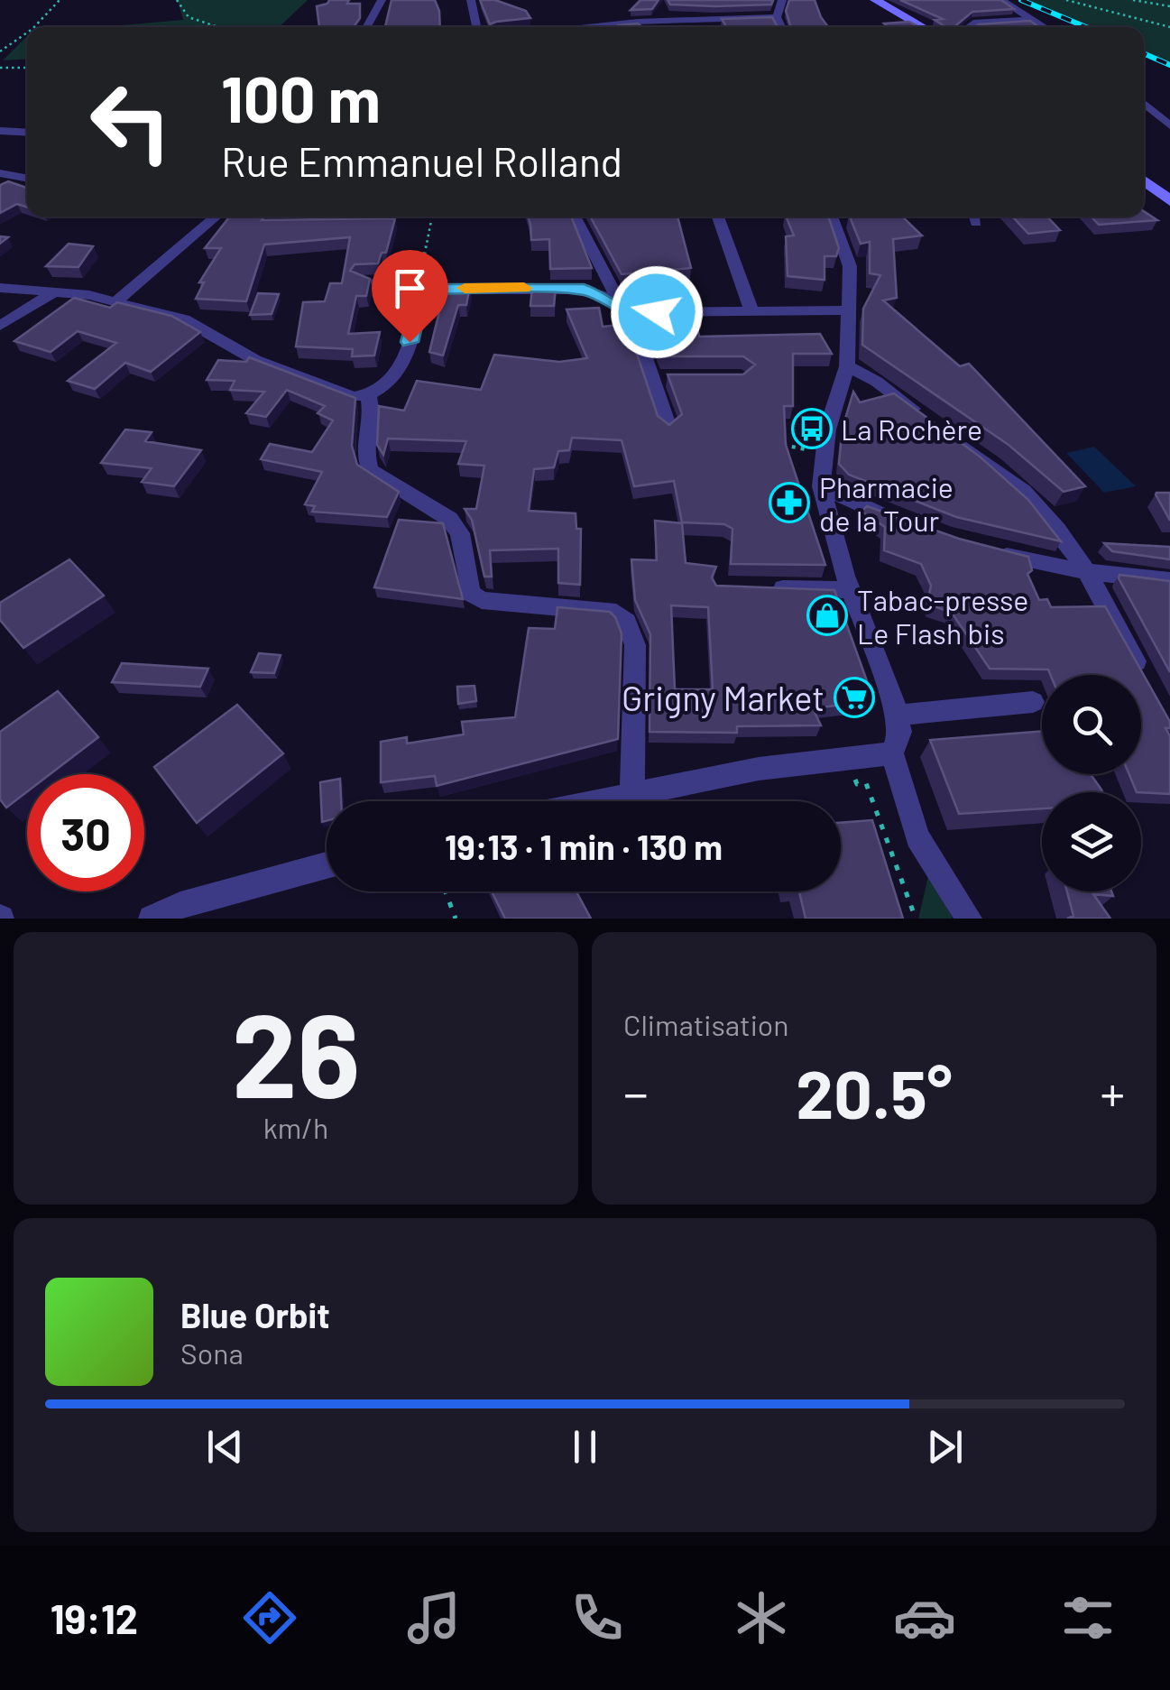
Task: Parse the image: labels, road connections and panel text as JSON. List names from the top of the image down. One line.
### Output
{"places":{"bus stop":["La Rochère"],"pharmacy":["Pharmacie de la Tour"],"shop":["Tabac-presse Le Flash bis"],"supermarket":["Grigny Market"]},"page":{"turn":["100 m","Rue Emmanuel Rolland"],"limit":"30","trip":"19:13 · 1 min · 130 m","tile":[["26","km/h"],"Climatisation"],"heat":["−","20.5°","+"],"song":["Blue Orbit","Sona"],"tabs":"19:12"}}
